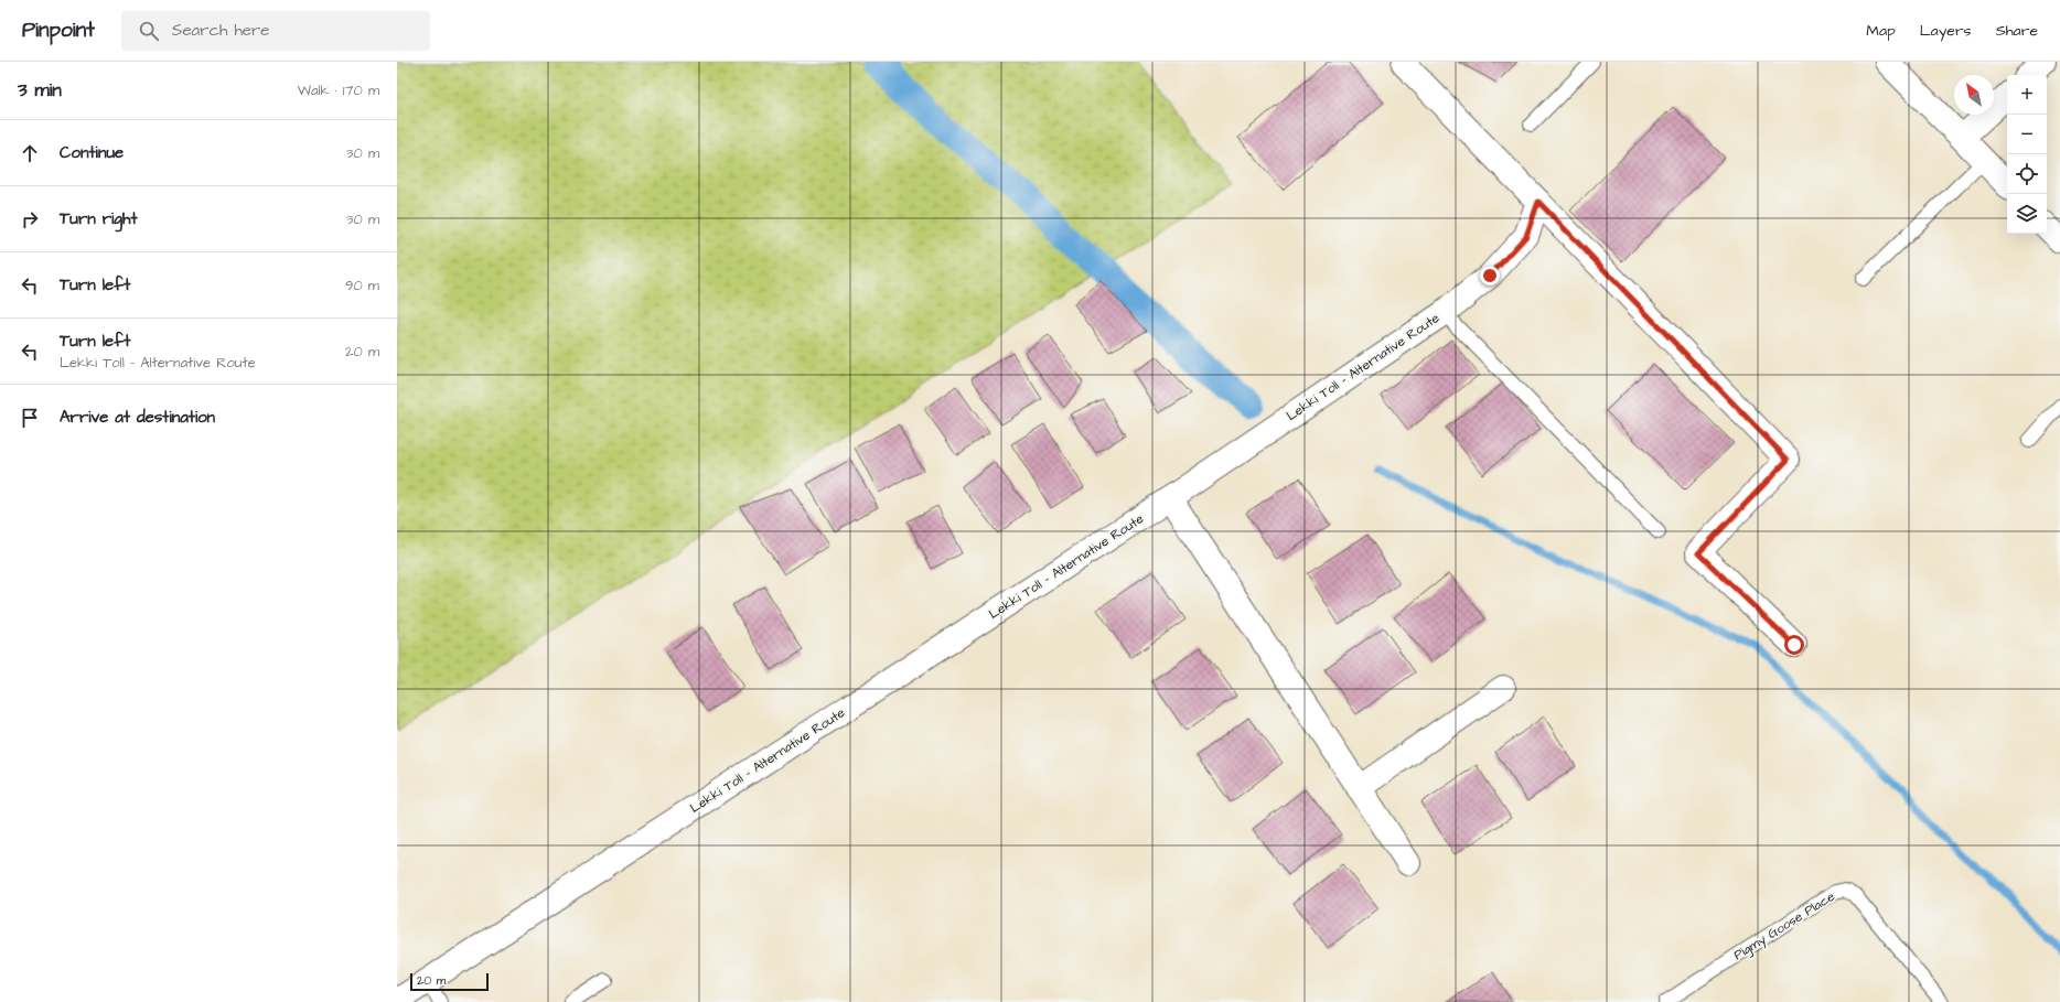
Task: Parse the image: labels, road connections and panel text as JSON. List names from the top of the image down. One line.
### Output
{"streets":{"street":["Lekki Toll - Alternative Route"],"lane":["Pigmy Goose Place"]},"scale_bar":"20 m","north":"top left","page":{"header":"Pinpoint","search":"Search here","nav":["Map","Layers","Share"],"heading":["3 min","Walk · 170 m"],"map_buttons":["+","−"],"list":[["Continue","30 m"],["Turn right","30 m"],["Turn left","90 m"],["Turn left","Lekki Toll - Alternative Route","20 m"],"Arrive at destination"],"scale":"20 m"}}
